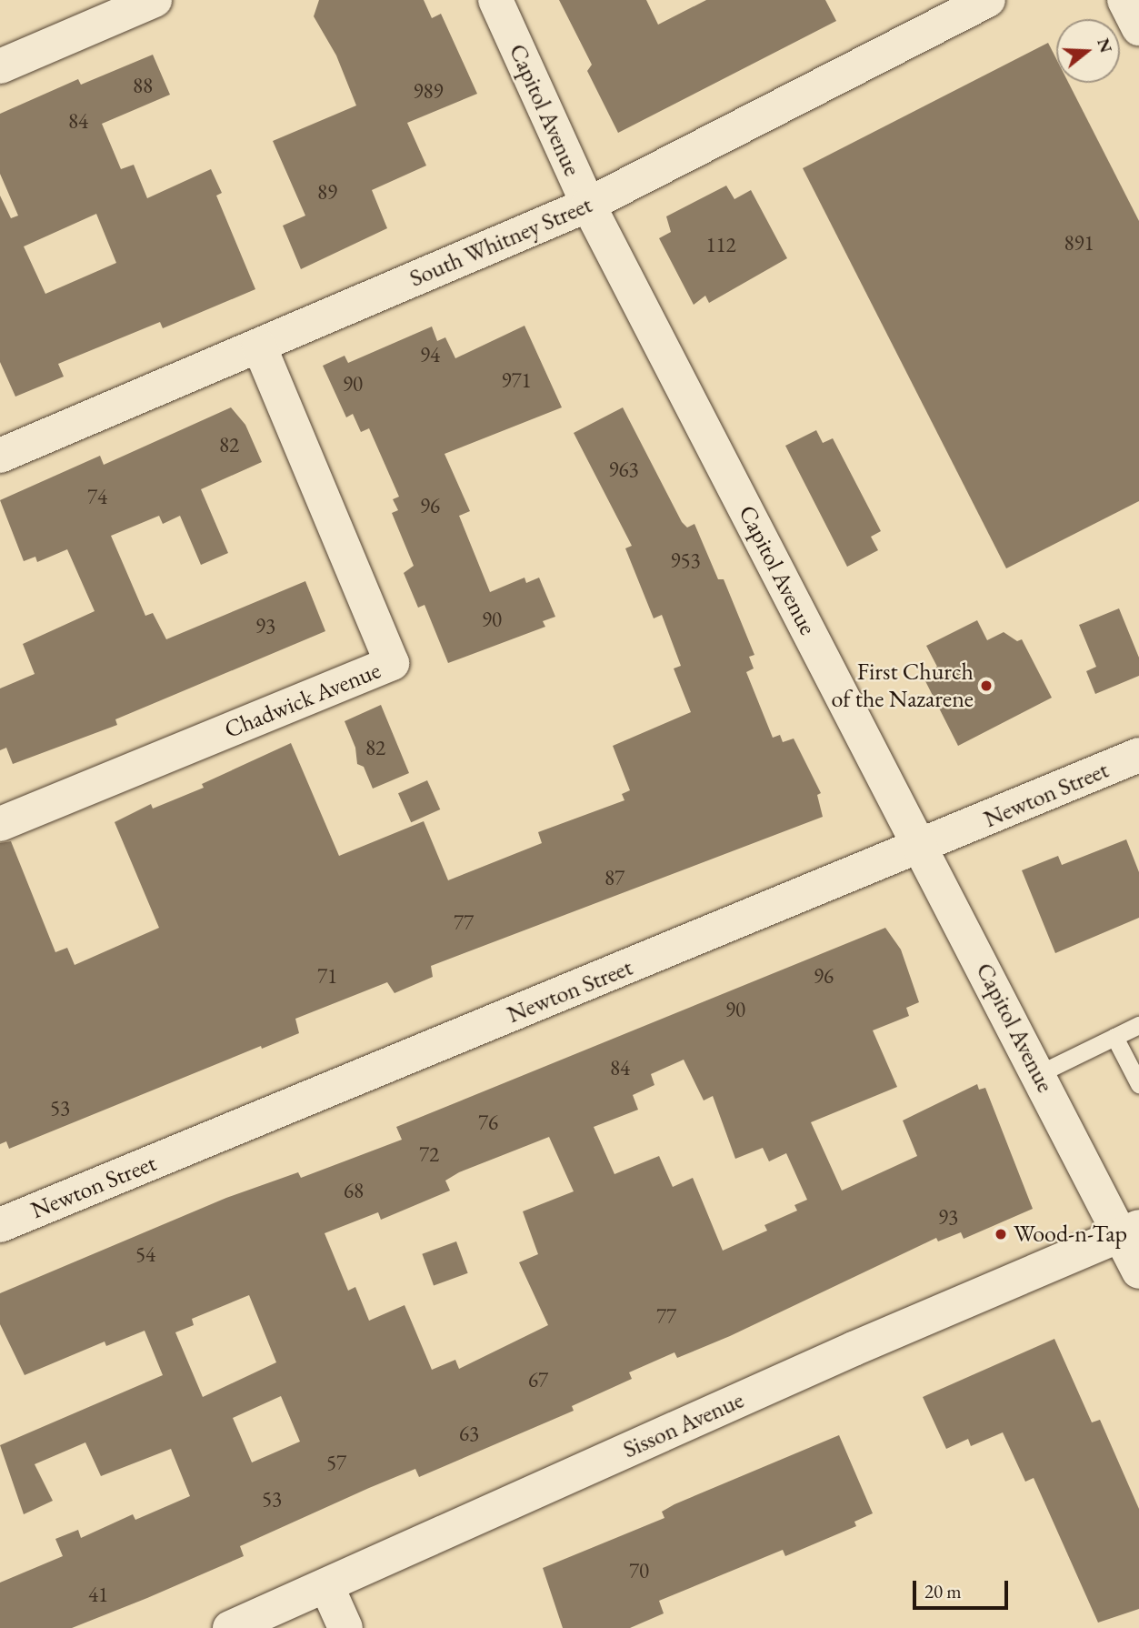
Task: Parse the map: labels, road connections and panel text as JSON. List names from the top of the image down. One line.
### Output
{"streets":{"main road":["Capitol Avenue","South Whitney Street","Chadwick Avenue","Newton Street","Sisson Avenue"]},"crossings":[["Capitol Avenue","South Whitney Street"],["Capitol Avenue","Newton Street"],["Capitol Avenue","Sisson Avenue"],["South Whitney Street","Chadwick Avenue"]],"places":["First Church of the Nazarene","Wood-n-Tap"],"house_numbers":["88","989","84","89","891","112","94","971","90","82","963","74","96","953","90","93","82","87","77","71","96","90","84","53","76","72","68","93","54","77","67","63","57","53","70","41"],"scale_bar":"20 m","north":"right"}
